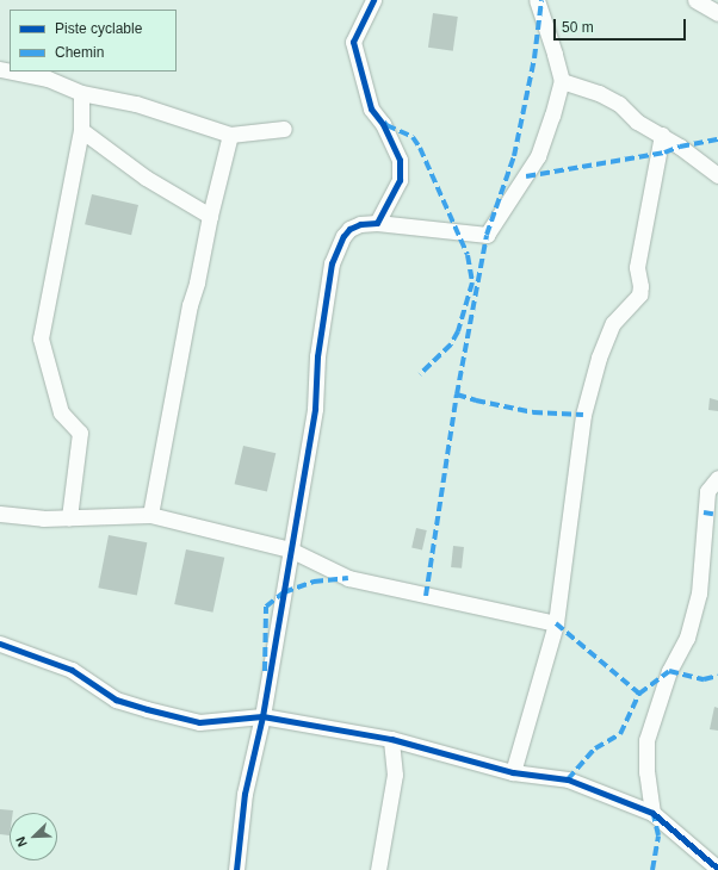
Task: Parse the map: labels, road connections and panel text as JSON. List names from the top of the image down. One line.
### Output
{"legend":["Piste cyclable","Chemin"],"scale_bar":"50 m","north":"bottom left"}
